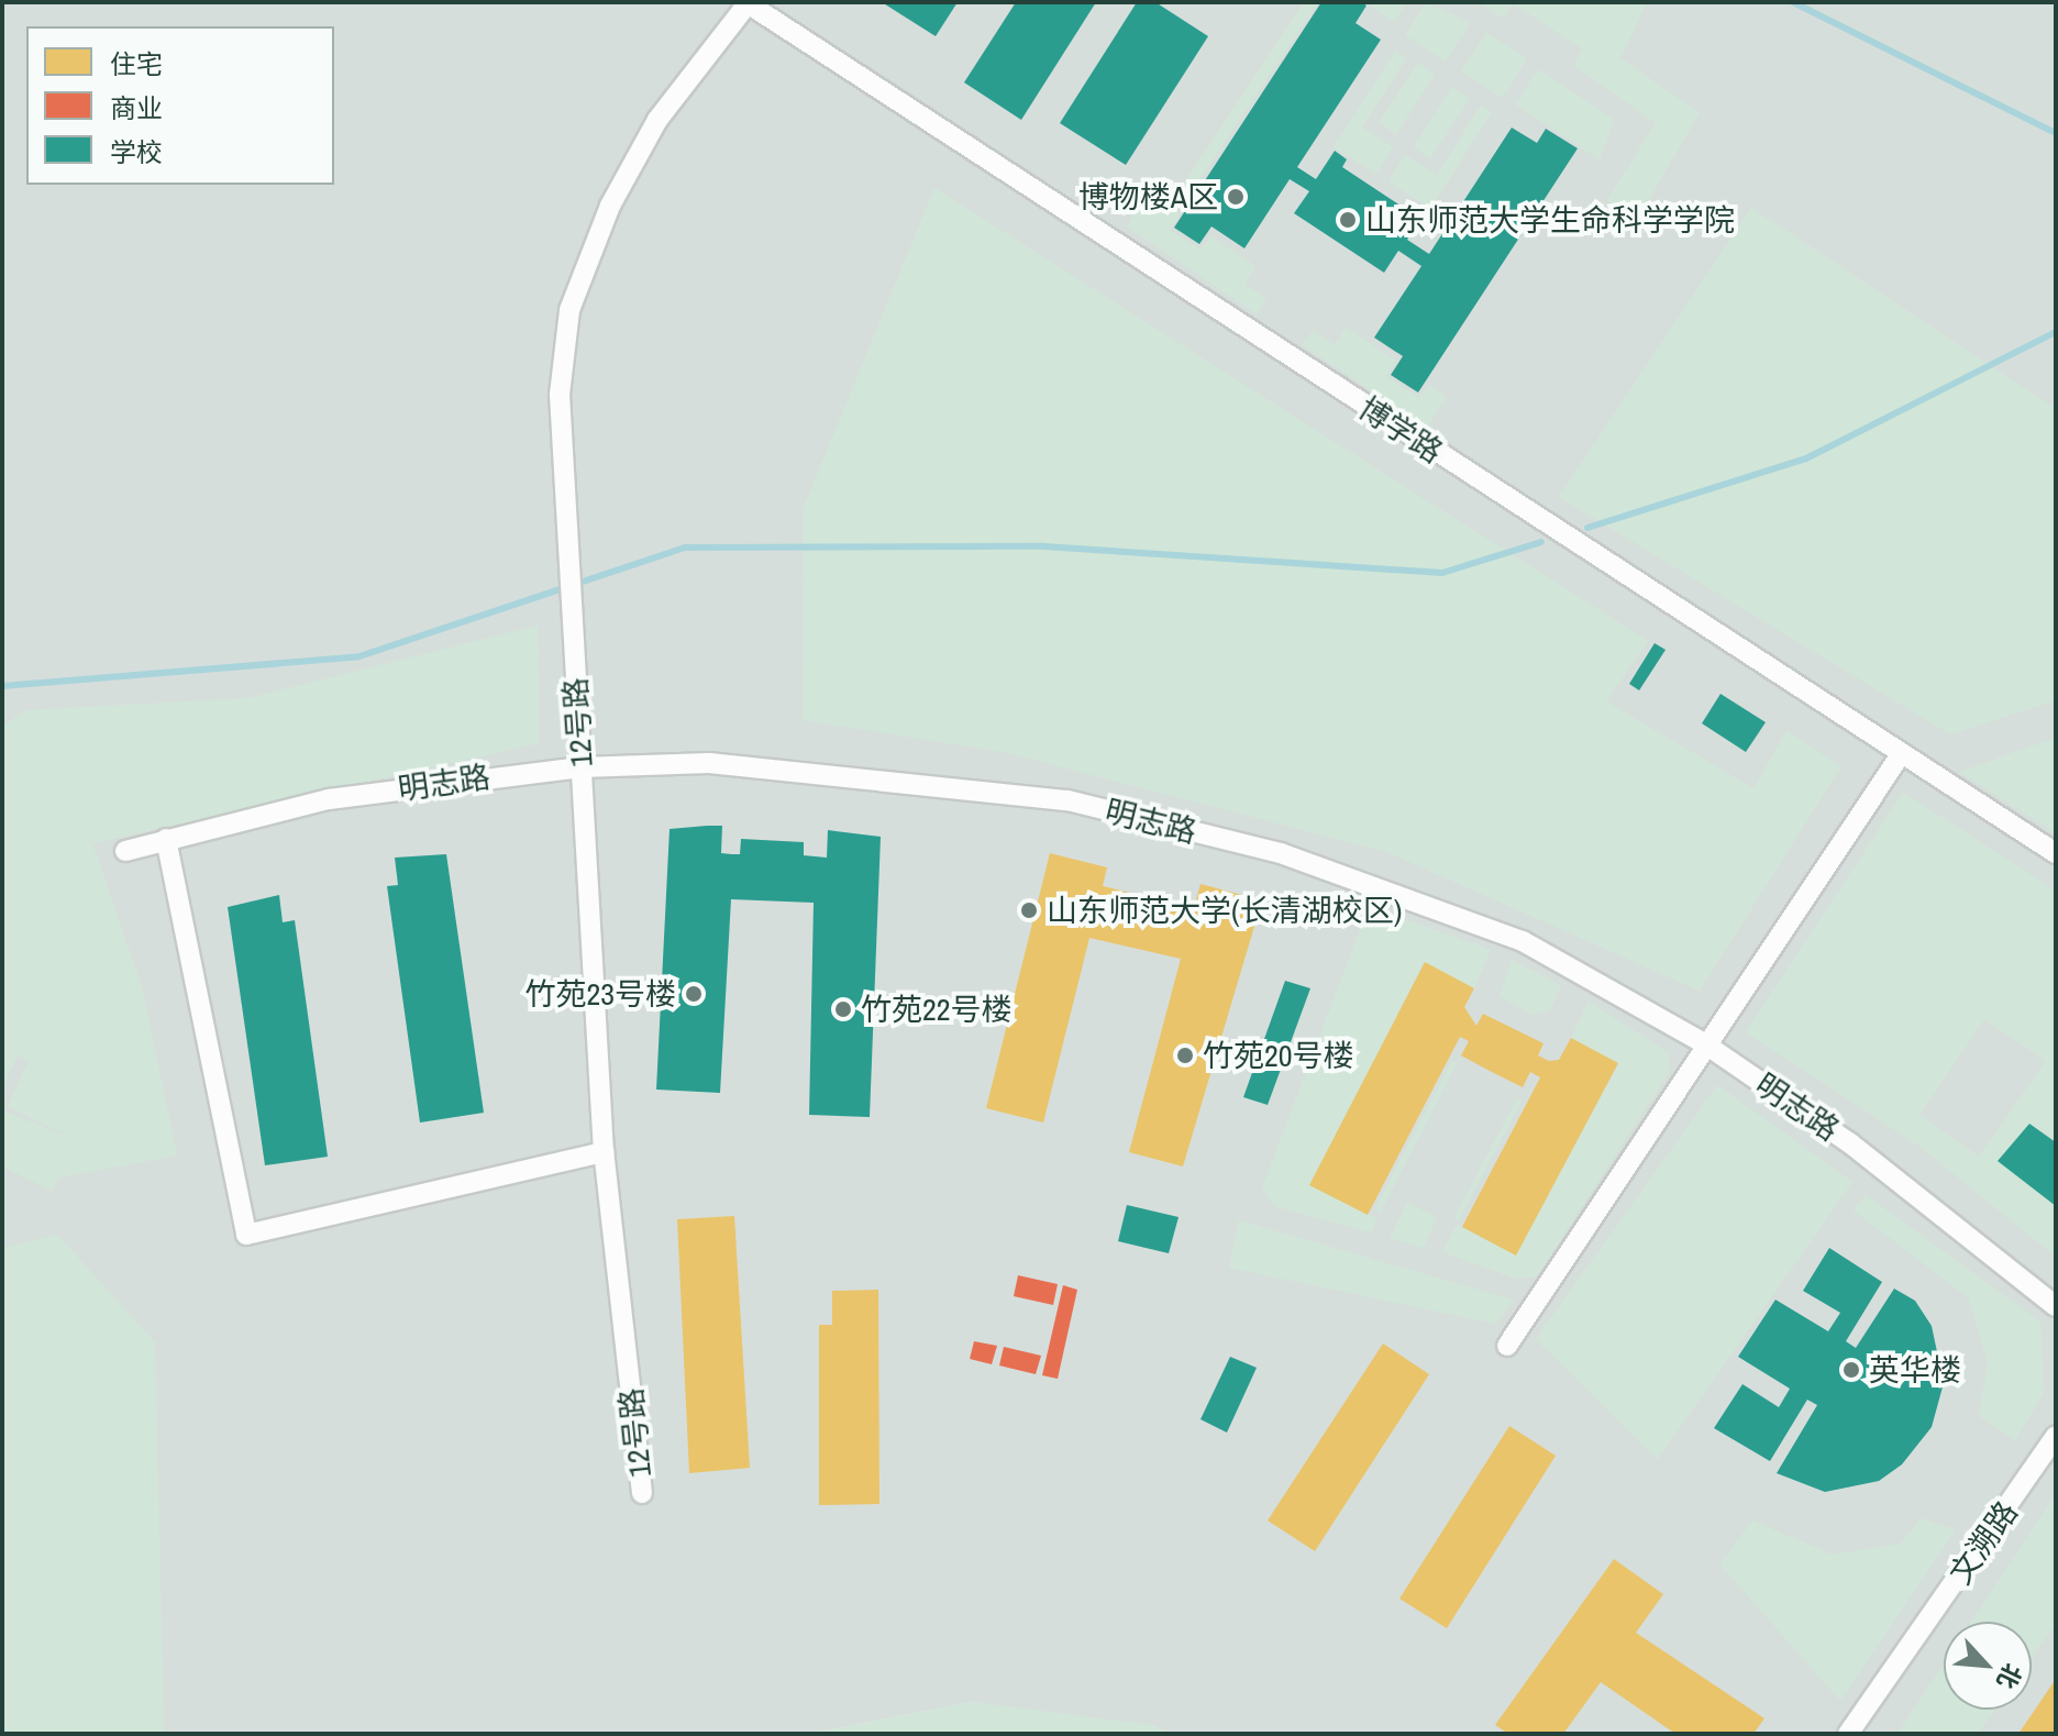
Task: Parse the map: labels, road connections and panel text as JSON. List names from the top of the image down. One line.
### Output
{"streets":{"street":["博学路","12号路","明志路","文溯路"]},"crossings":[["博学路","12号路"],["12号路","明志路"]],"places":["博物楼A区","山东师范大学生命科学学院","山东师范大学(长清湖校区)","竹苑23号楼","竹苑22号楼","竹苑20号楼","英华楼"],"legend":["住宅","商业","学校"],"north":"bottom right"}
